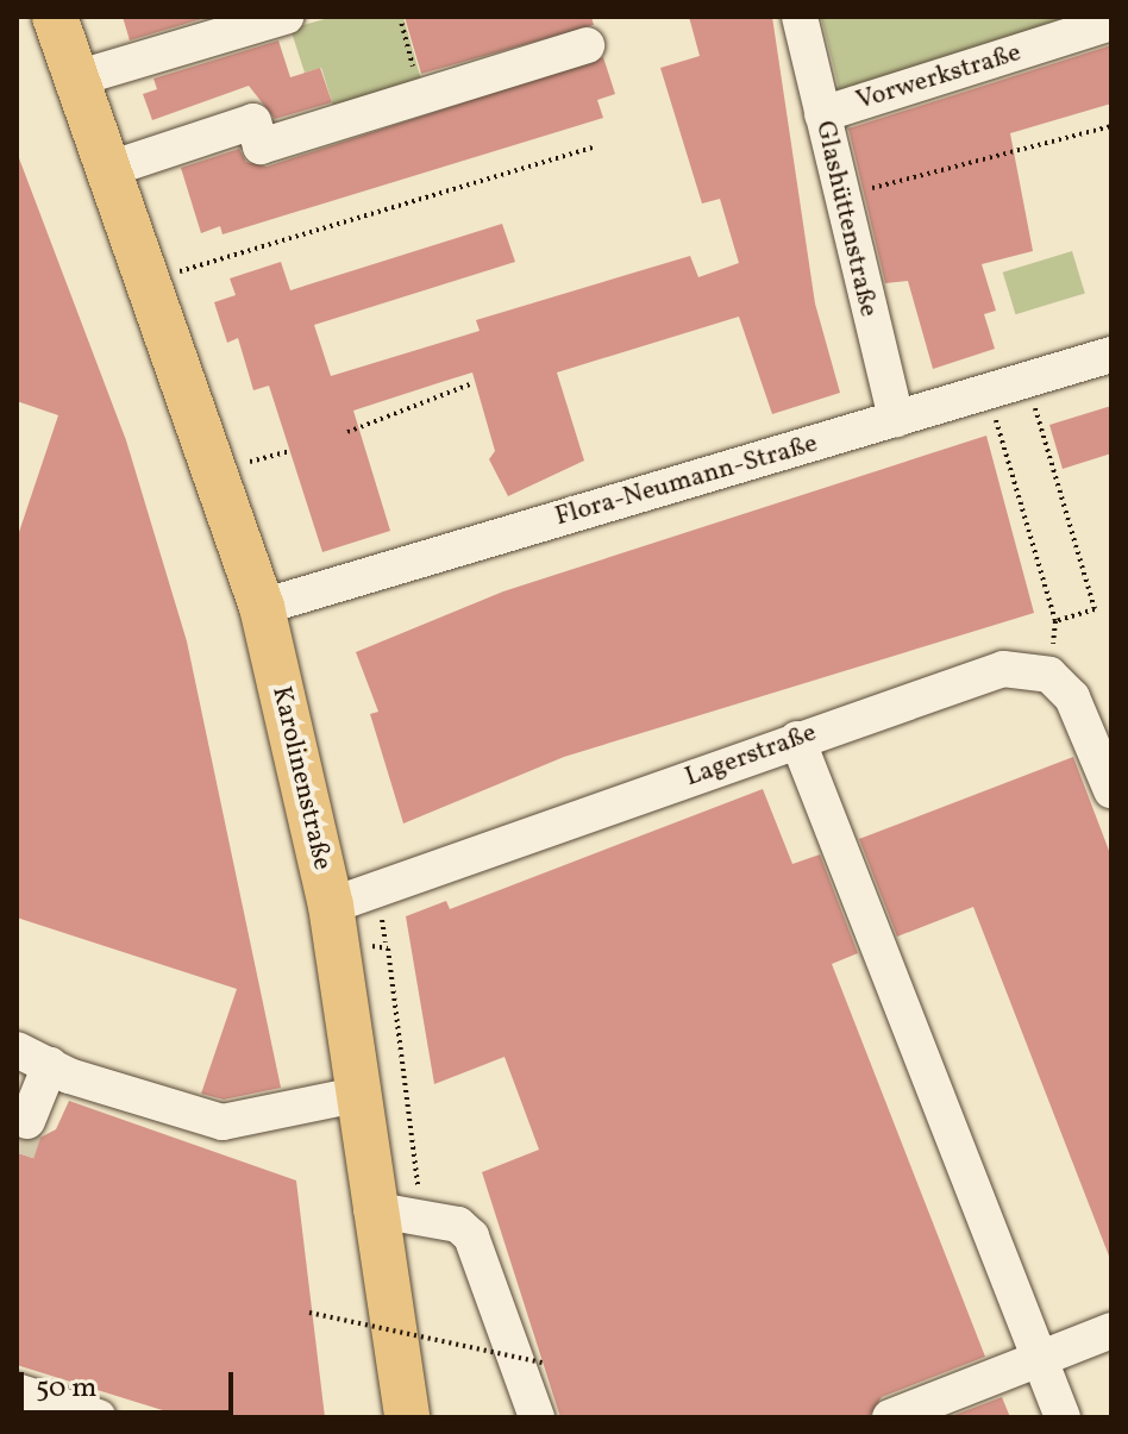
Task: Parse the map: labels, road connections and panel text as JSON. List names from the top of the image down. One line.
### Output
{"streets":{"main road":["Karolinenstraße"],"street":["Vorwerkstraße","Glashüttenstraße","Flora-Neumann-Straße","Lagerstraße"]},"crossings":[["Vorwerkstraße","Glashüttenstraße"],["Glashüttenstraße","Flora-Neumann-Straße"],["Flora-Neumann-Straße","Karolinenstraße"],["Lagerstraße","Karolinenstraße"]],"scale_bar":"50 m"}
